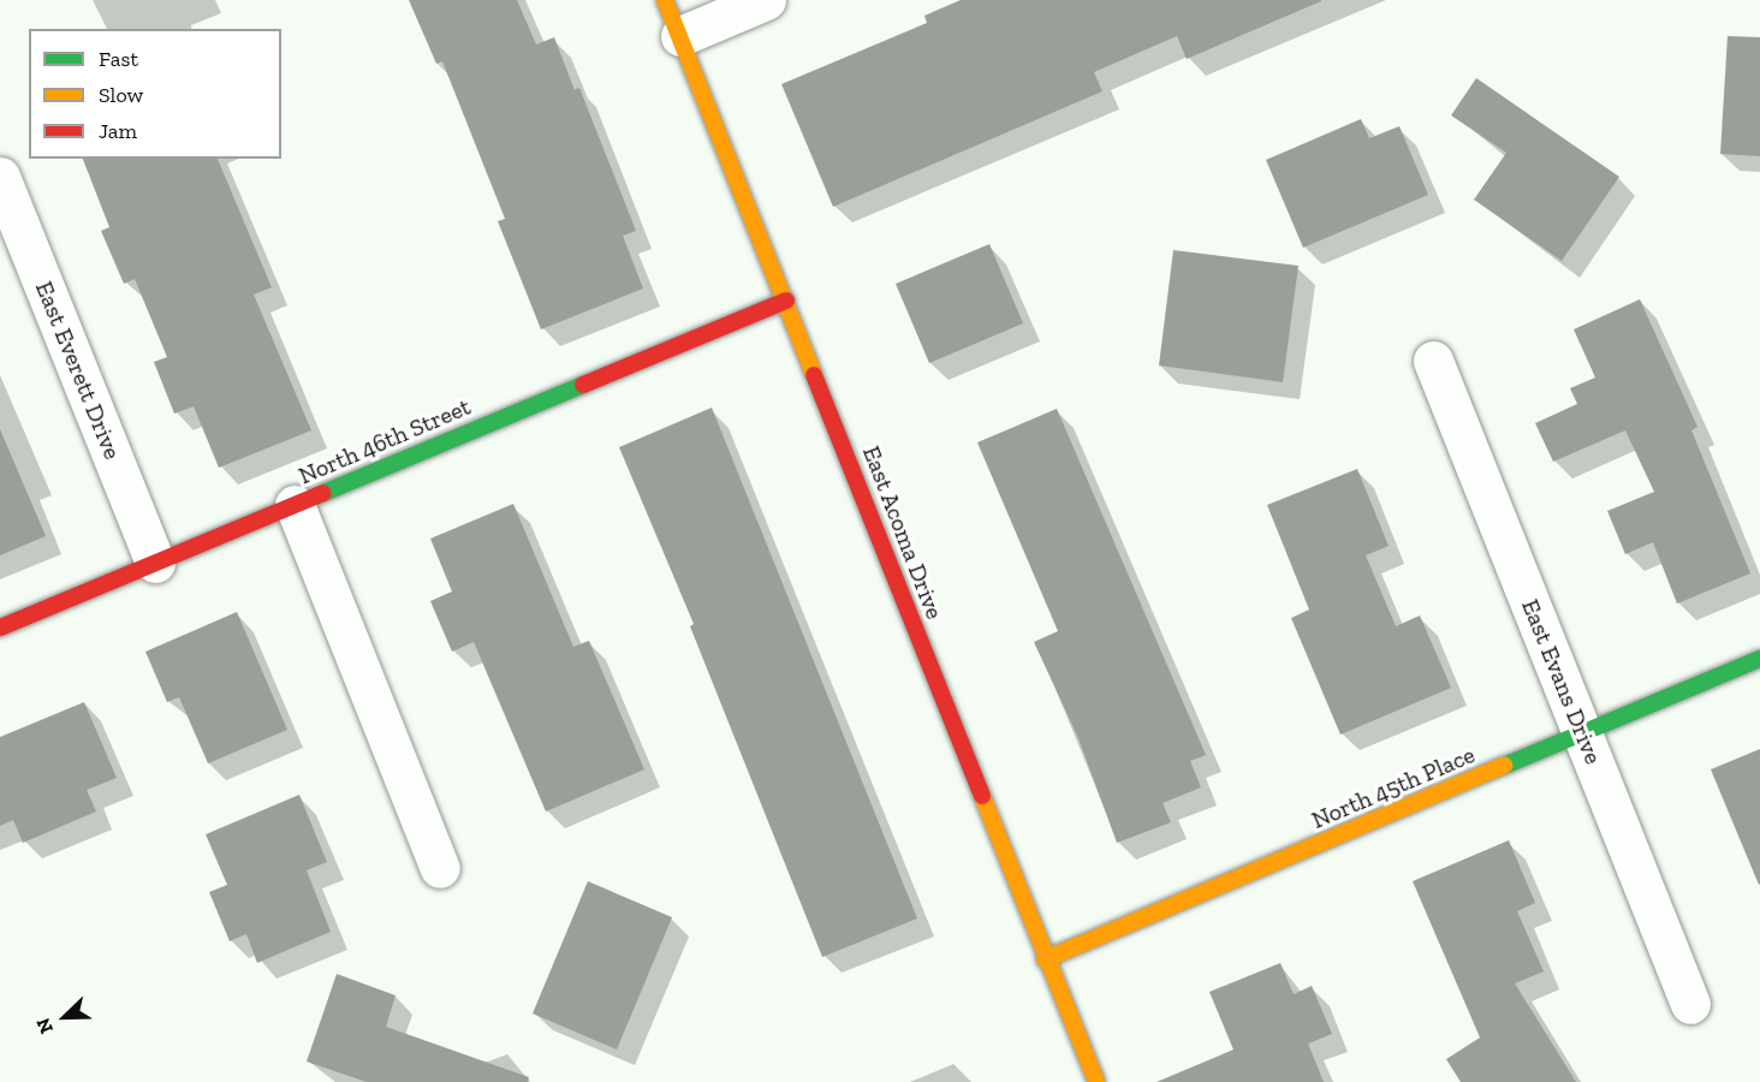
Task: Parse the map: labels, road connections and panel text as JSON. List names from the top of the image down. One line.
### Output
{"streets":{"street":["East Everett Drive","North 46th Street","East Acoma Drive","East Evans Drive","North 45th Place"]},"crossings":[["East Everett Drive","North 46th Street"],["North 46th Street","East Acoma Drive"],["East Acoma Drive","North 45th Place"],["East Evans Drive","North 45th Place"]],"legend":["Fast","Slow","Jam"],"north":"bottom left"}
